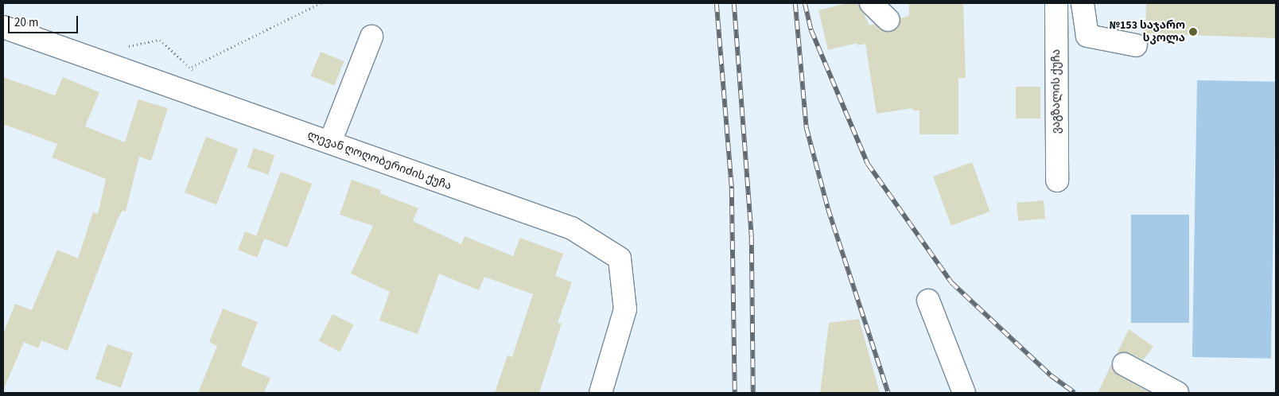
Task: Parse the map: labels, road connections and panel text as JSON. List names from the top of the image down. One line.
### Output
{"streets":{"street":["ვაგზალის ქუჩა","ლევან ღოღობერიძის ქუჩა"]},"places":["№153 საჯარო სკოლა"],"scale_bar":"20 m"}
